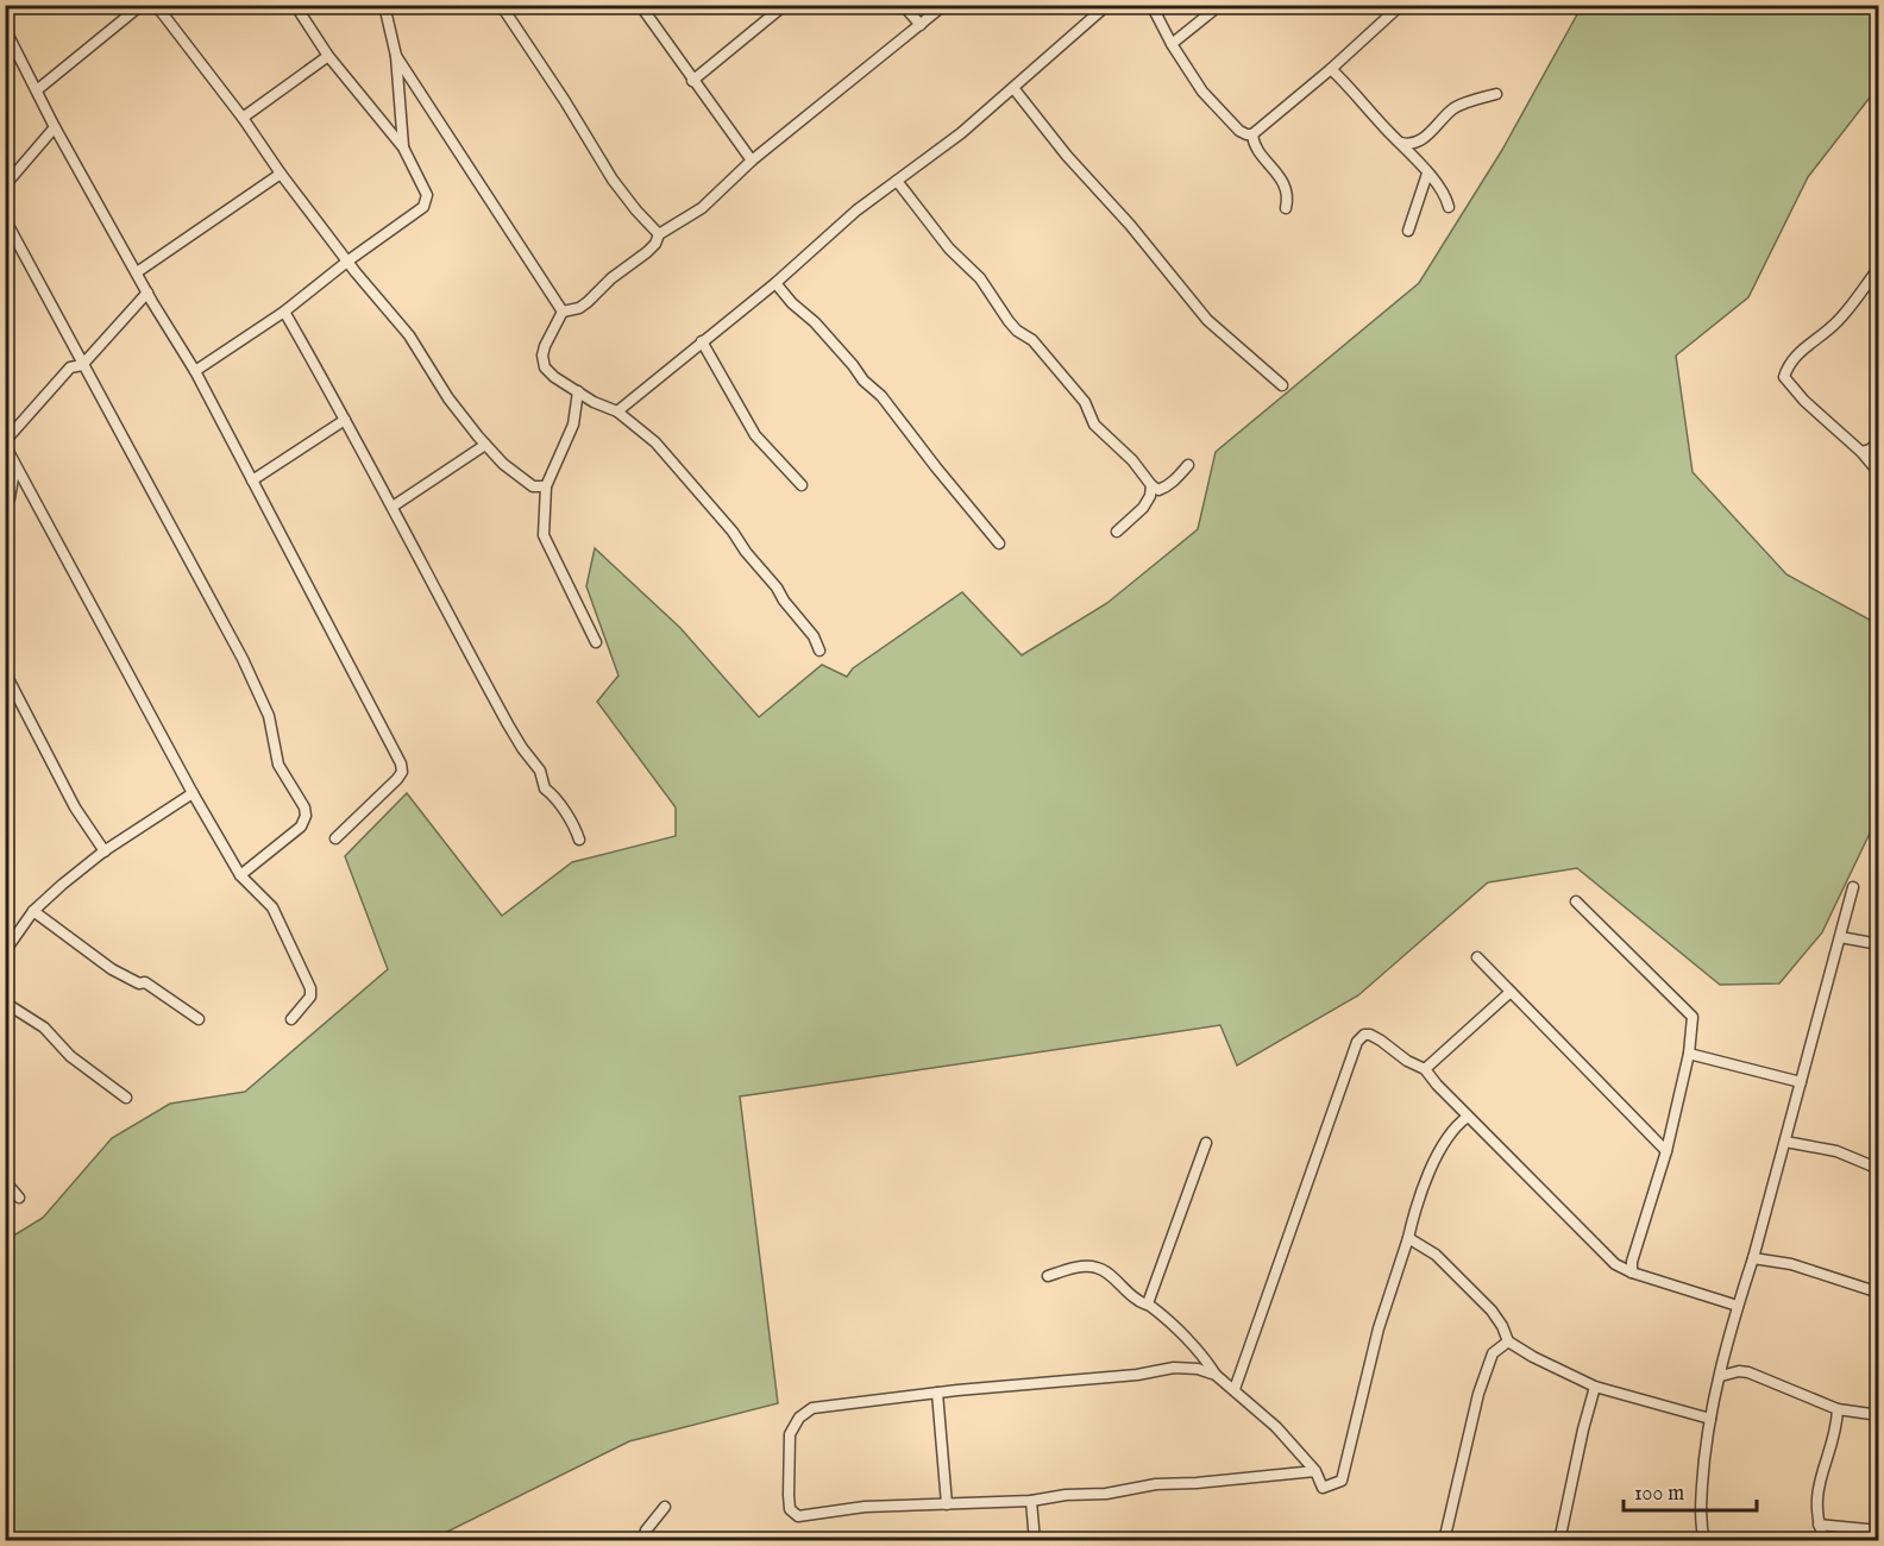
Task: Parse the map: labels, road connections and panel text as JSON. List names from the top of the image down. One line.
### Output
{"scale_bar":"100 m"}
